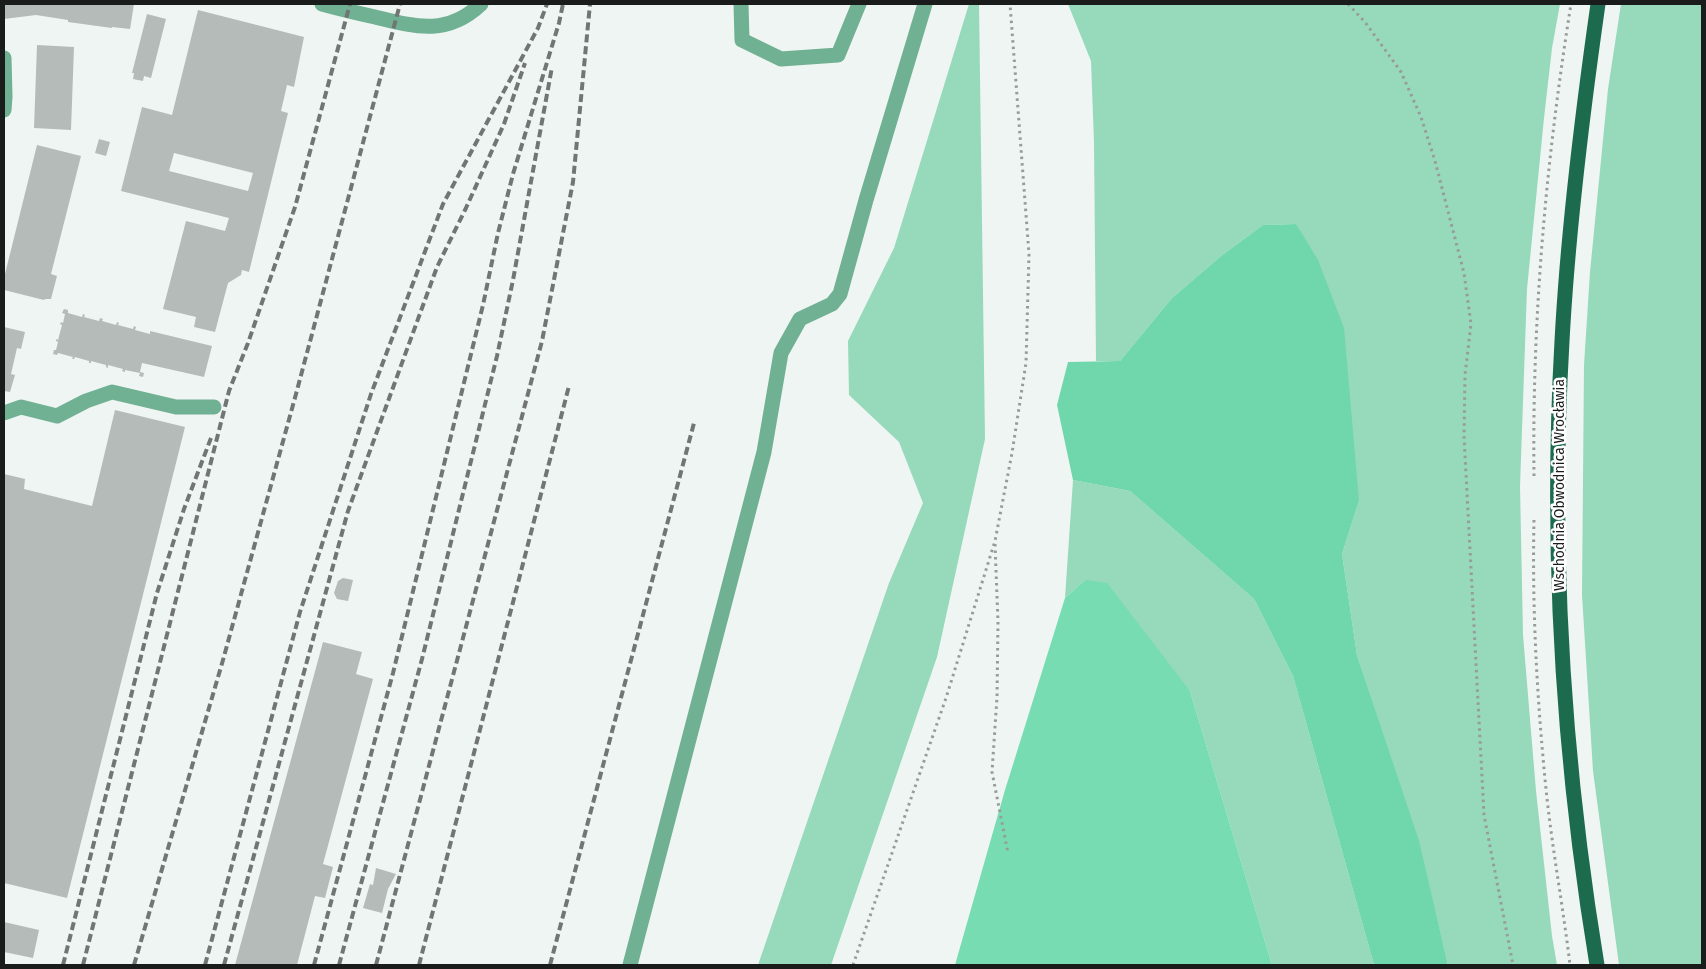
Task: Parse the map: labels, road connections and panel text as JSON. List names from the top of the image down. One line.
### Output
{"streets":{"main road":["Wschodnia Obwodnica Wrocławia"]}}
